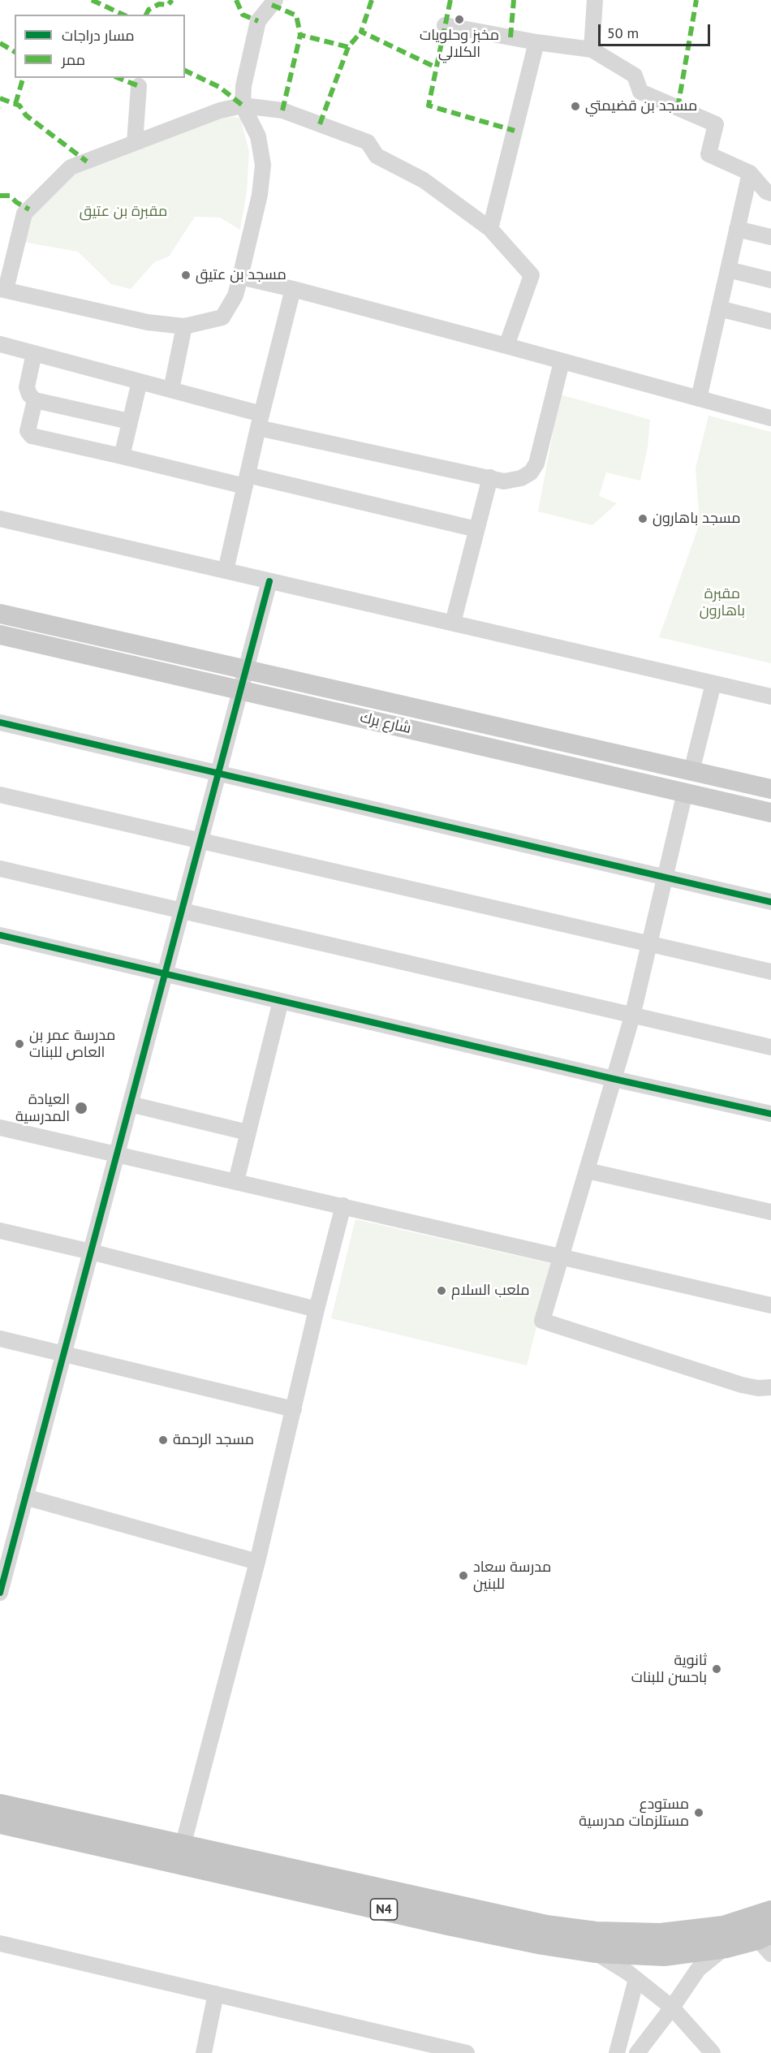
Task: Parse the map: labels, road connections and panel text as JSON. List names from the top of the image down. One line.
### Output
{"streets":{"highway":["N4"],"main road":["شارع برك"]},"parks":["مقبرة بن عتيق","مقبرة باهارون"],"places":["مخبز وحلويات الكلالي","مسجد بن قضيمتي","مسجد بن عتيق","مسجد باهارون","مدرسة عمر بن العاص للبنات","العيادة المدرسية","ملعب السلام","مسجد الرحمة","مدرسة سعاد للبنين","ثانوية باحسن للبنات","مستودع مستلزمات مدرسية"],"legend":["مسار دراجات","ممر"],"scale_bar":"50 m"}
